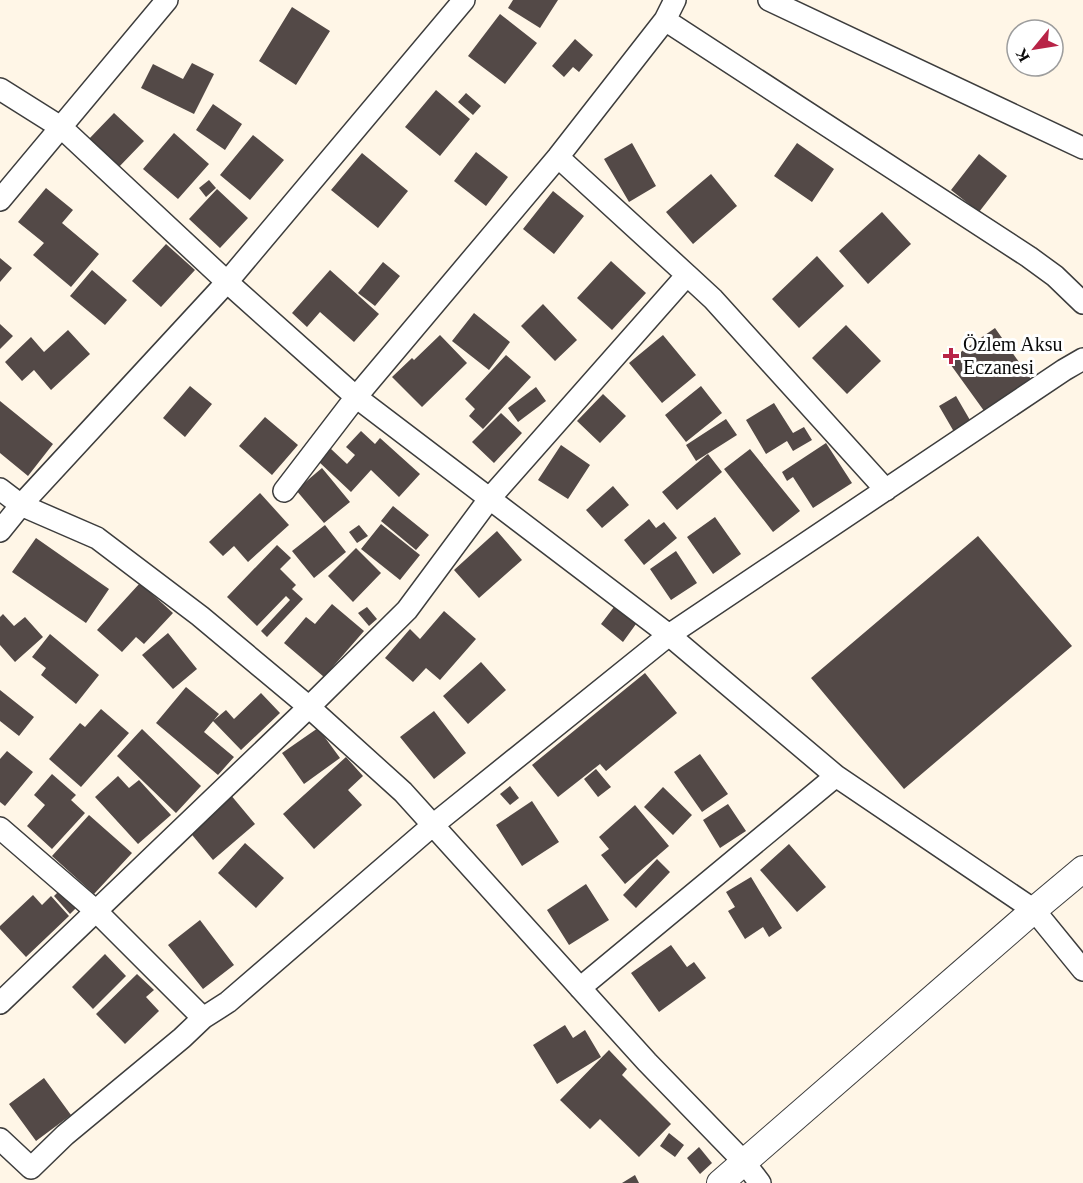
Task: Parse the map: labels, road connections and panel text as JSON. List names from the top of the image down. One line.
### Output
{"places":{"health":["Özlem Aksu Eczanesi"]},"north":"bottom left"}
